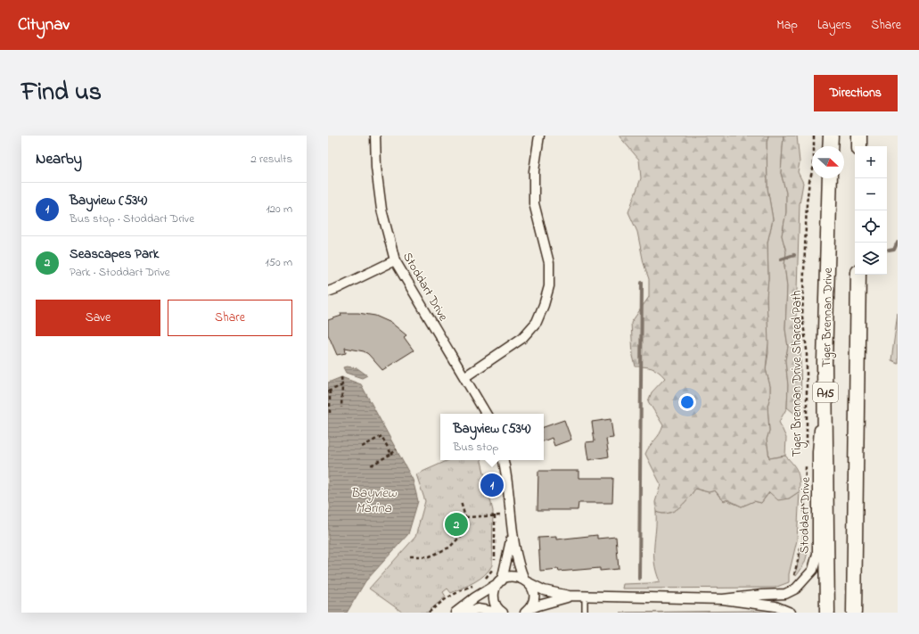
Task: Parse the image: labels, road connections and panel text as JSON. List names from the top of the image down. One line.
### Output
{"streets":{"main road":["Tiger Brennan Drive","A15"],"street":["Stoddart Drive"],"path":["Tiger Brennan Drive Shared Path"]},"crossings":[["Stoddart Drive","Tiger Brennan Drive"],["Stoddart Drive","Tiger Brennan Drive Shared Path"]],"water":["Bayview Marina"],"north":"right","page":{"header":"Citynav","nav":["Map","Layers","Share"],"title":"Find us","buttons":["Directions",["Save","Share"]],"heading":["Nearby","2 results"],"map_buttons":["+","−"],"list":[{"mark":"1","name":"Bayview (534)","note":"Bus stop · Stoddart Drive","value":"120 m"},{"mark":"2","name":"Seascapes Park","note":"Park · Stoddart Drive","value":"150 m"}],"popup":["Bayview (534)","Bus stop"],"pins":["1","2"]}}
